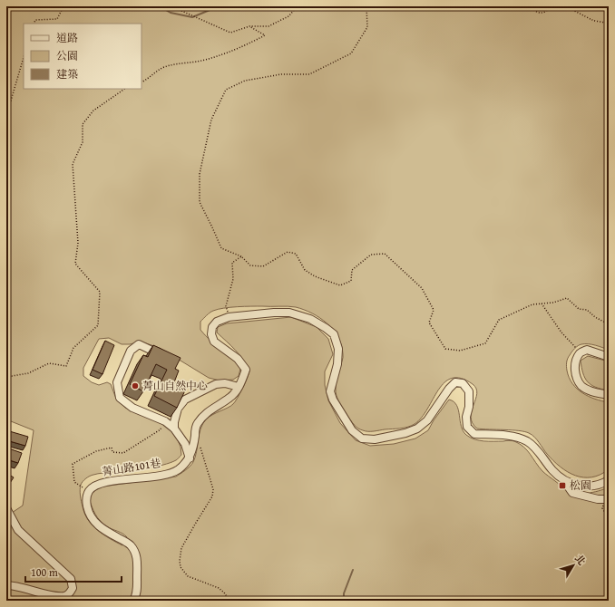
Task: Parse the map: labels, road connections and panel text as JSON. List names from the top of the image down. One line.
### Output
{"streets":{"street":["菁山路101巷"]},"places":{"other":["菁山自然中心"],"transit":["松園"]},"legend":["道路","公園","建築"],"scale_bar":"100 m","north":"top right"}
